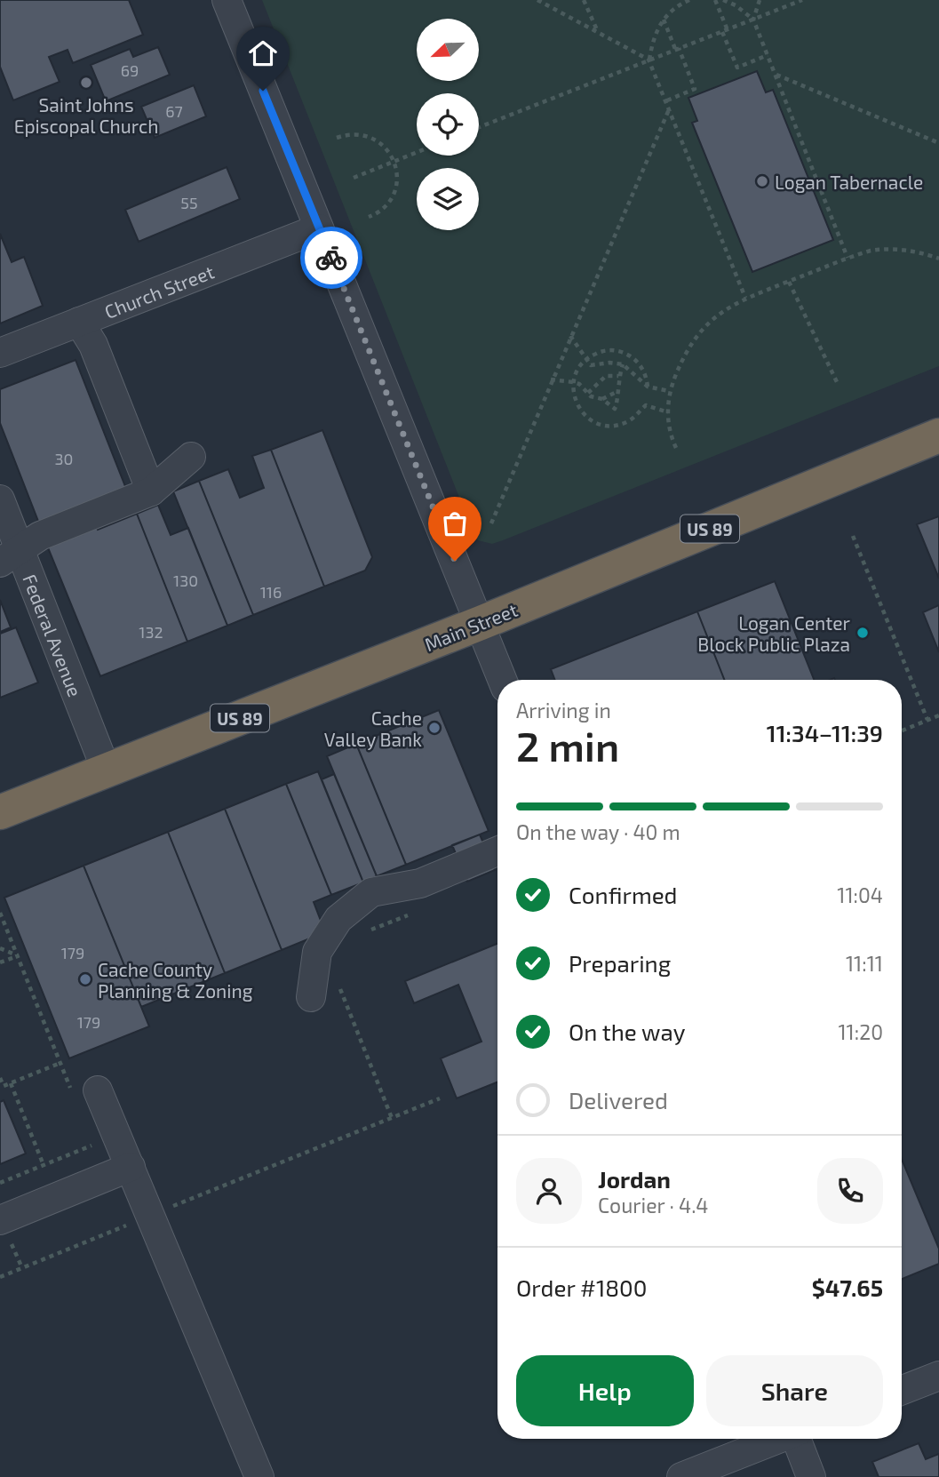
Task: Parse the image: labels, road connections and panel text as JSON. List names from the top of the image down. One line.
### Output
{"streets":{"highway":["US 89","Main Street"],"street":["Church Street","Federal Avenue"]},"crossings":[["Main Street","Federal Avenue"]],"places":["Saint Johns Episcopal Church","Logan Tabernacle","Logan Center Block Public Plaza","Cache Valley Bank","Cache County Planning & Zoning"],"house_numbers":["69","67","55","30","130","116","132","179","179"],"north":"bottom left","page":{"heading":["2 min","Arriving in","11:34–11:39"],"panel":["Jordan","Courier · 4.4","Order #1800","$47.65"],"bar":"On the way · 40 m","list":[["Confirmed","11:04"],["Preparing","11:11"],["On the way","11:20"],"Delivered"],"buttons":["Help","Share"]}}
